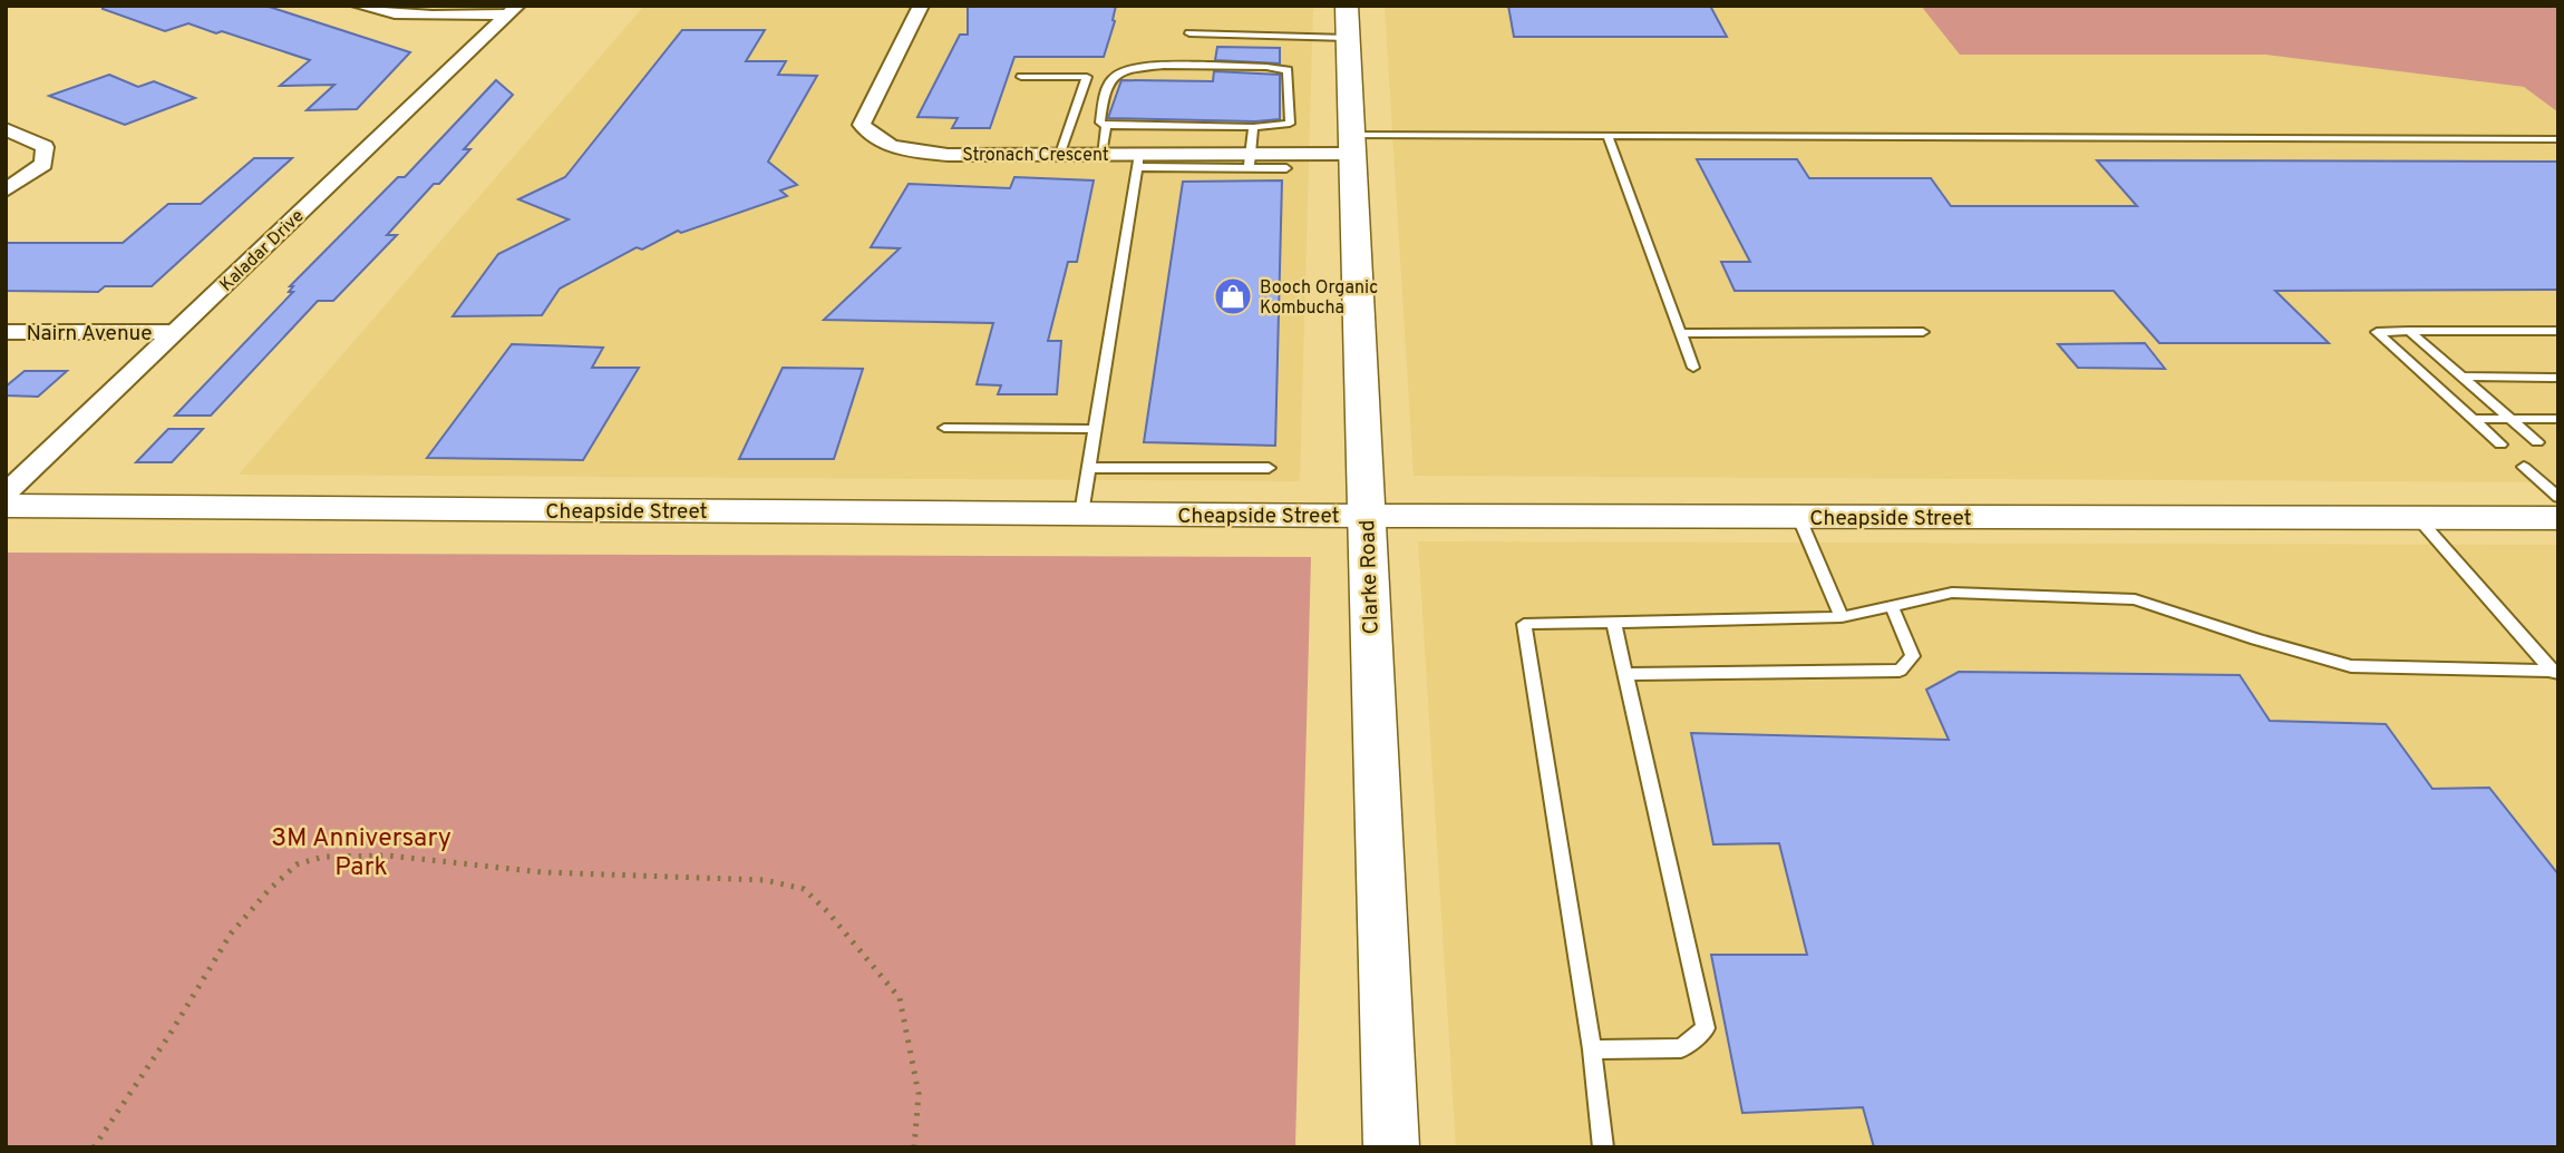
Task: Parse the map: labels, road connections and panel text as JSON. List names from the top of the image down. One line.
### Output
{"streets":{"main road":["Clarke Road"],"street":["Stronach Crescent","Kaladar Drive","Nairn Avenue","Cheapside Street"]},"crossings":[["Stronach Crescent","Clarke Road"],["Kaladar Drive","Nairn Avenue"],["Cheapside Street","Clarke Road"]],"parks":["3M Anniversary Park"],"places":{"shop":["Booch Organic Kombucha"]}}
